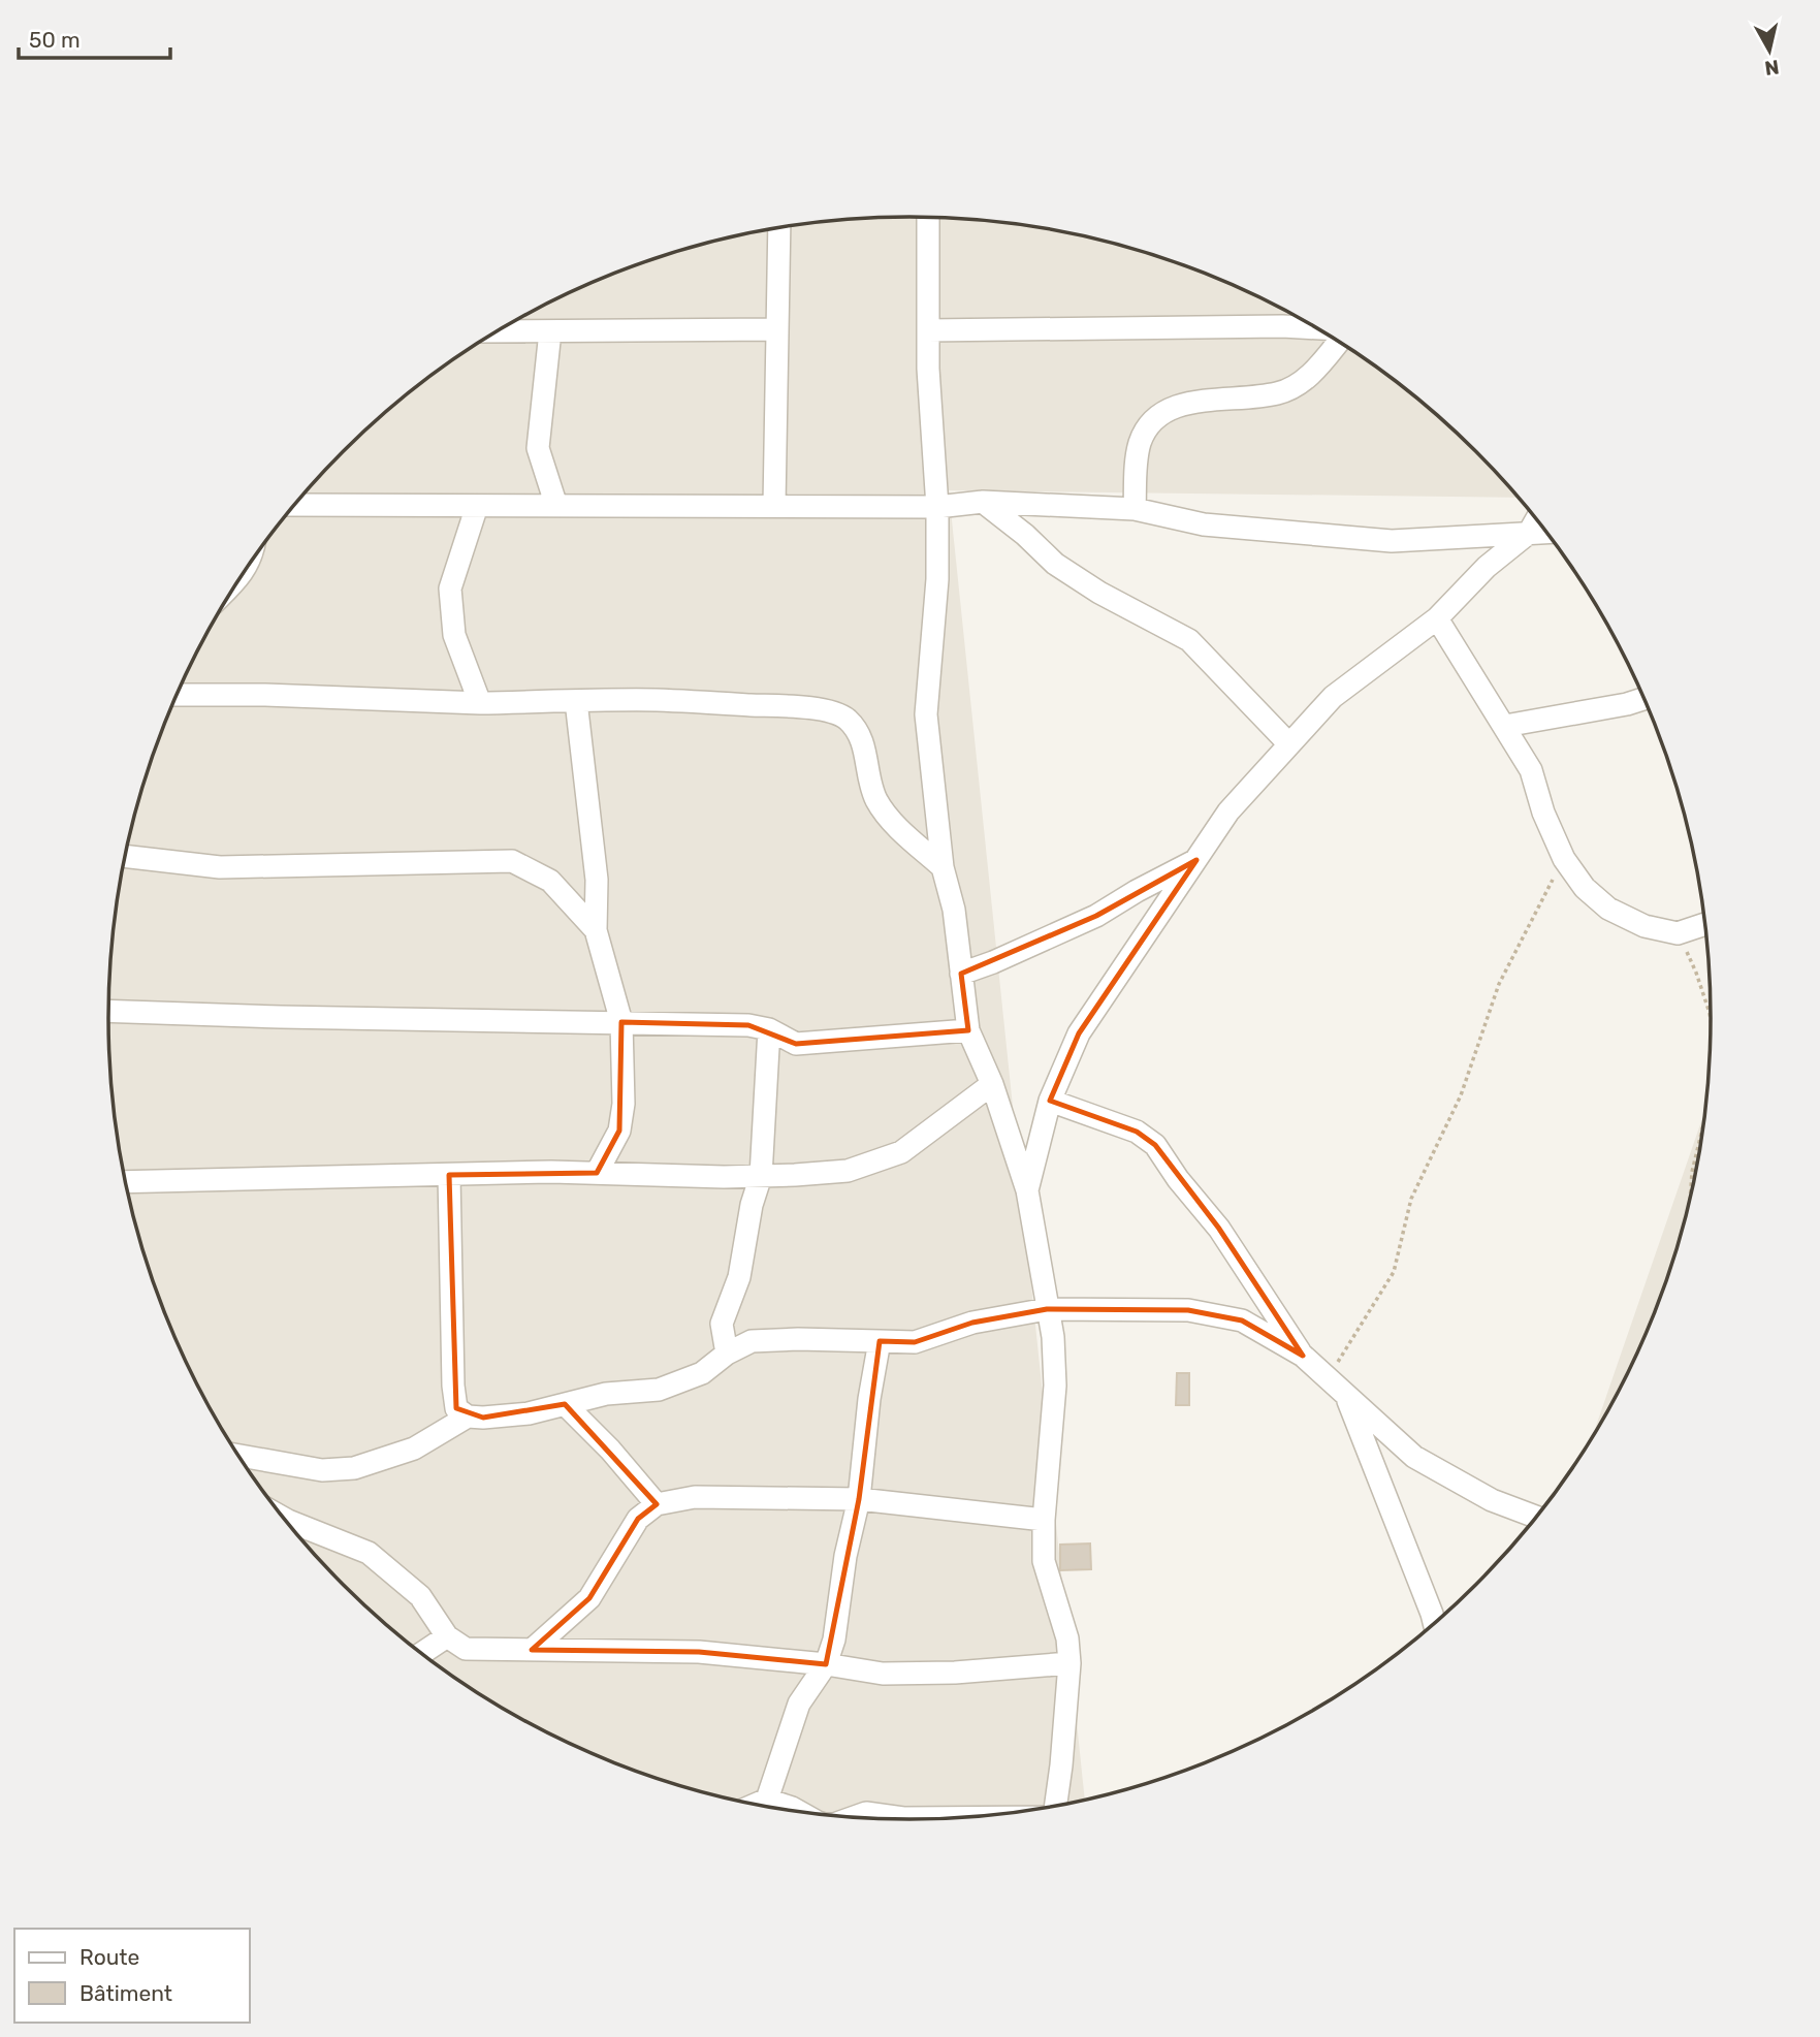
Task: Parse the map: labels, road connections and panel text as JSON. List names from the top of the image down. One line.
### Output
{"legend":["Route","Bâtiment"],"scale_bar":"50 m","north":"bottom"}
